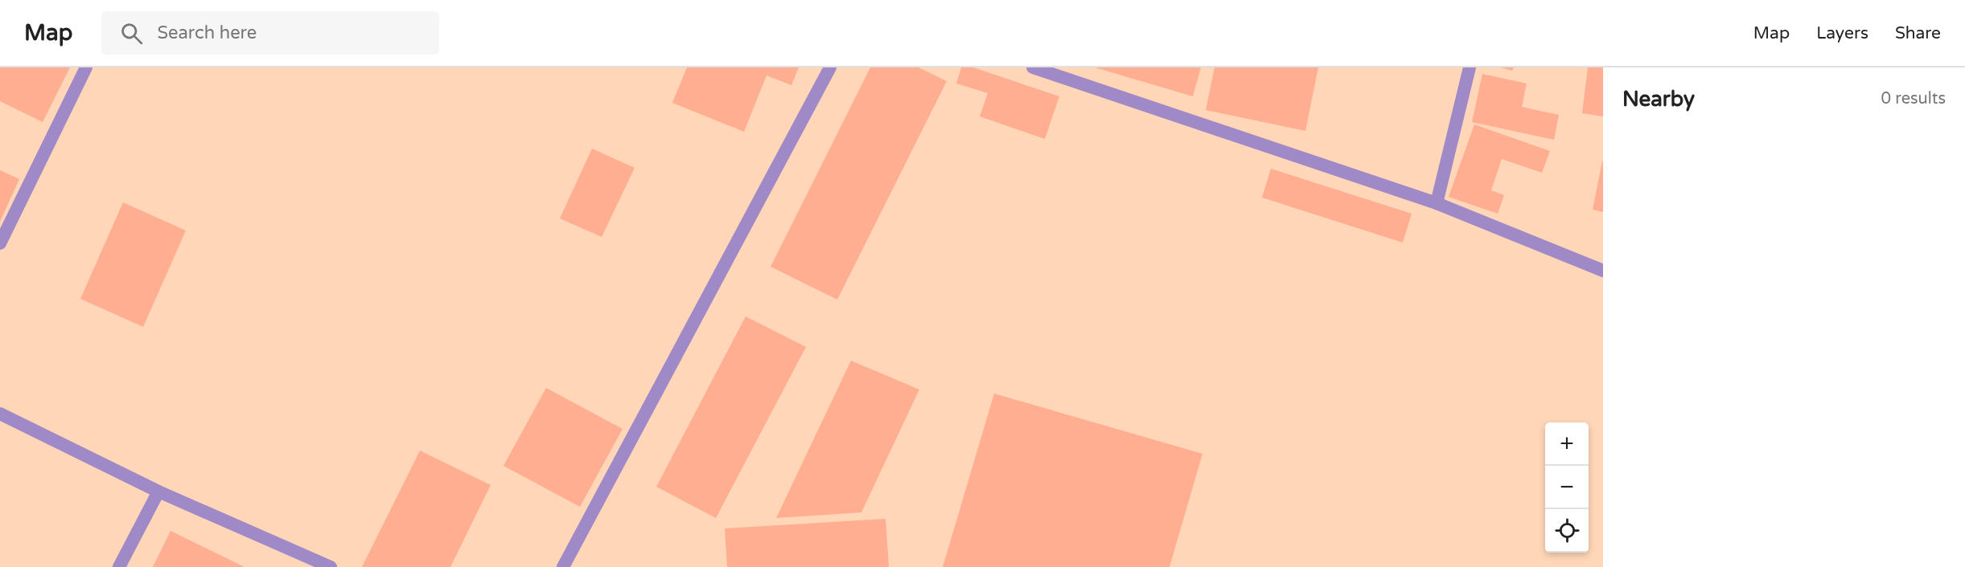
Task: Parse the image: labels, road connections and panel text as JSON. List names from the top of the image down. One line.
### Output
{"page":{"header":"Map","search":"Search here","nav":["Map","Layers","Share"],"heading":["Nearby","0 results"],"map_buttons":["+","−"]}}
